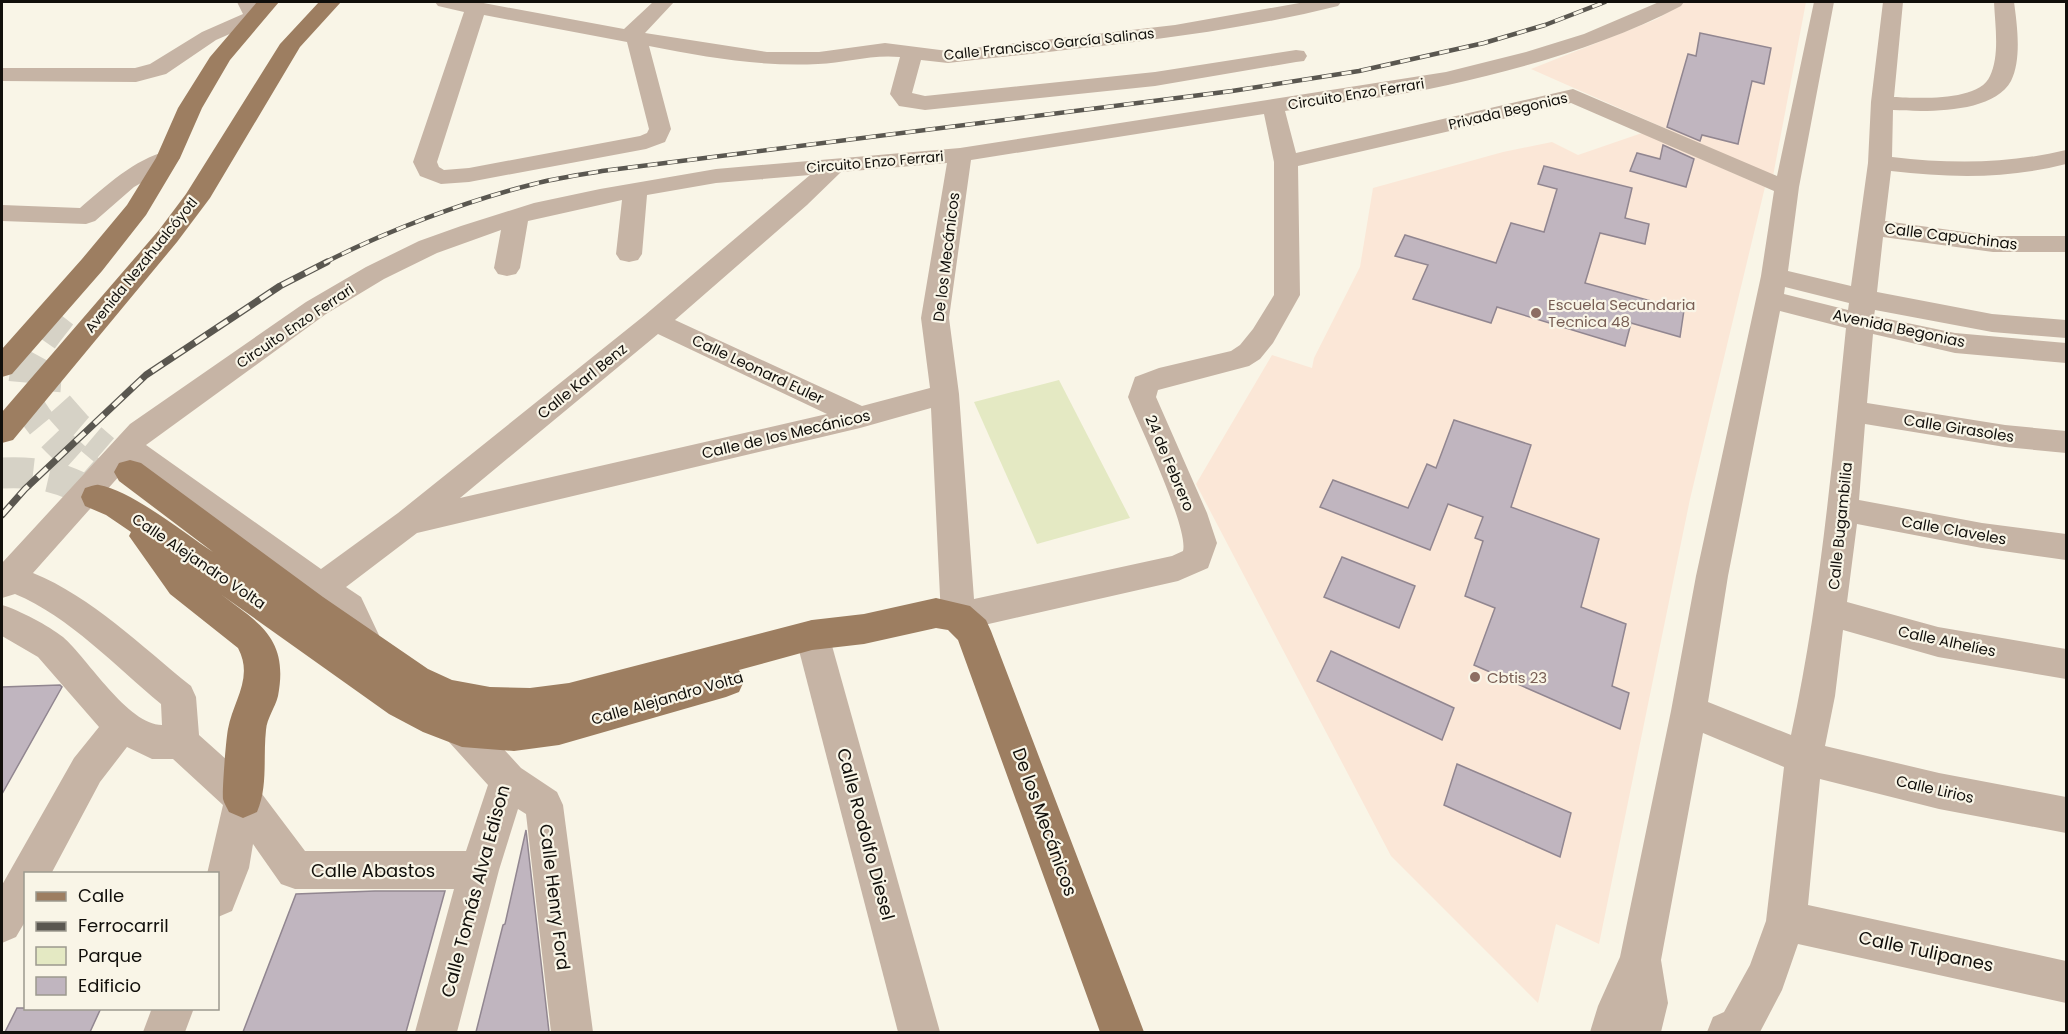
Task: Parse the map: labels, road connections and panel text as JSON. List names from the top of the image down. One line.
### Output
{"streets":{"main road":["De los Mecánicos","Avenida Nezahualcóyotl","Calle Alejandro Volta"],"street":["Calle Francisco García Salinas","Circuito Enzo Ferrari","Privada Begonias","Calle Capuchinas","Avenida Begonias","Calle Leonard Euler","Calle Karl Benz","Calle Girasoles","Calle de los Mecánicos","24 de Febrero","Calle Bugambilia","Calle Claveles","Calle Alhelíes","Calle Lirios","Calle Rodolfo Diesel","Calle Abastos","Calle Tomás Alva Edison","Calle Henry Ford","Calle Tulipanes"]},"crossings":[["Circuito Enzo Ferrari","De los Mecánicos"],["Circuito Enzo Ferrari","Calle Karl Benz"],["Circuito Enzo Ferrari","Calle Alejandro Volta"],["Privada Begonias","24 de Febrero"],["Calle Capuchinas","Calle Bugambilia"],["De los Mecánicos","Calle de los Mecánicos"],["De los Mecánicos","Calle Alejandro Volta"],["Avenida Begonias","Calle Bugambilia"],["Calle Leonard Euler","Calle Karl Benz"],["Calle Leonard Euler","Calle de los Mecánicos"],["Calle Karl Benz","Calle de los Mecánicos"],["Calle Girasoles","Calle Bugambilia"],["24 de Febrero","Calle Alejandro Volta"],["Calle Bugambilia","Calle Claveles"],["Calle Bugambilia","Calle Alhelíes"],["Calle Bugambilia","Calle Lirios"],["Calle Bugambilia","Calle Tulipanes"],["Calle Alejandro Volta","Calle Rodolfo Diesel"],["Calle Alejandro Volta","Calle Tomás Alva Edison"],["Calle Abastos","Calle Tomás Alva Edison"],["Calle Tomás Alva Edison","Calle Henry Ford"]],"places":["Escuela Secundaria Tecnica 48","Cbtis 23"],"legend":["Calle","Ferrocarril","Parque","Edificio"]}
